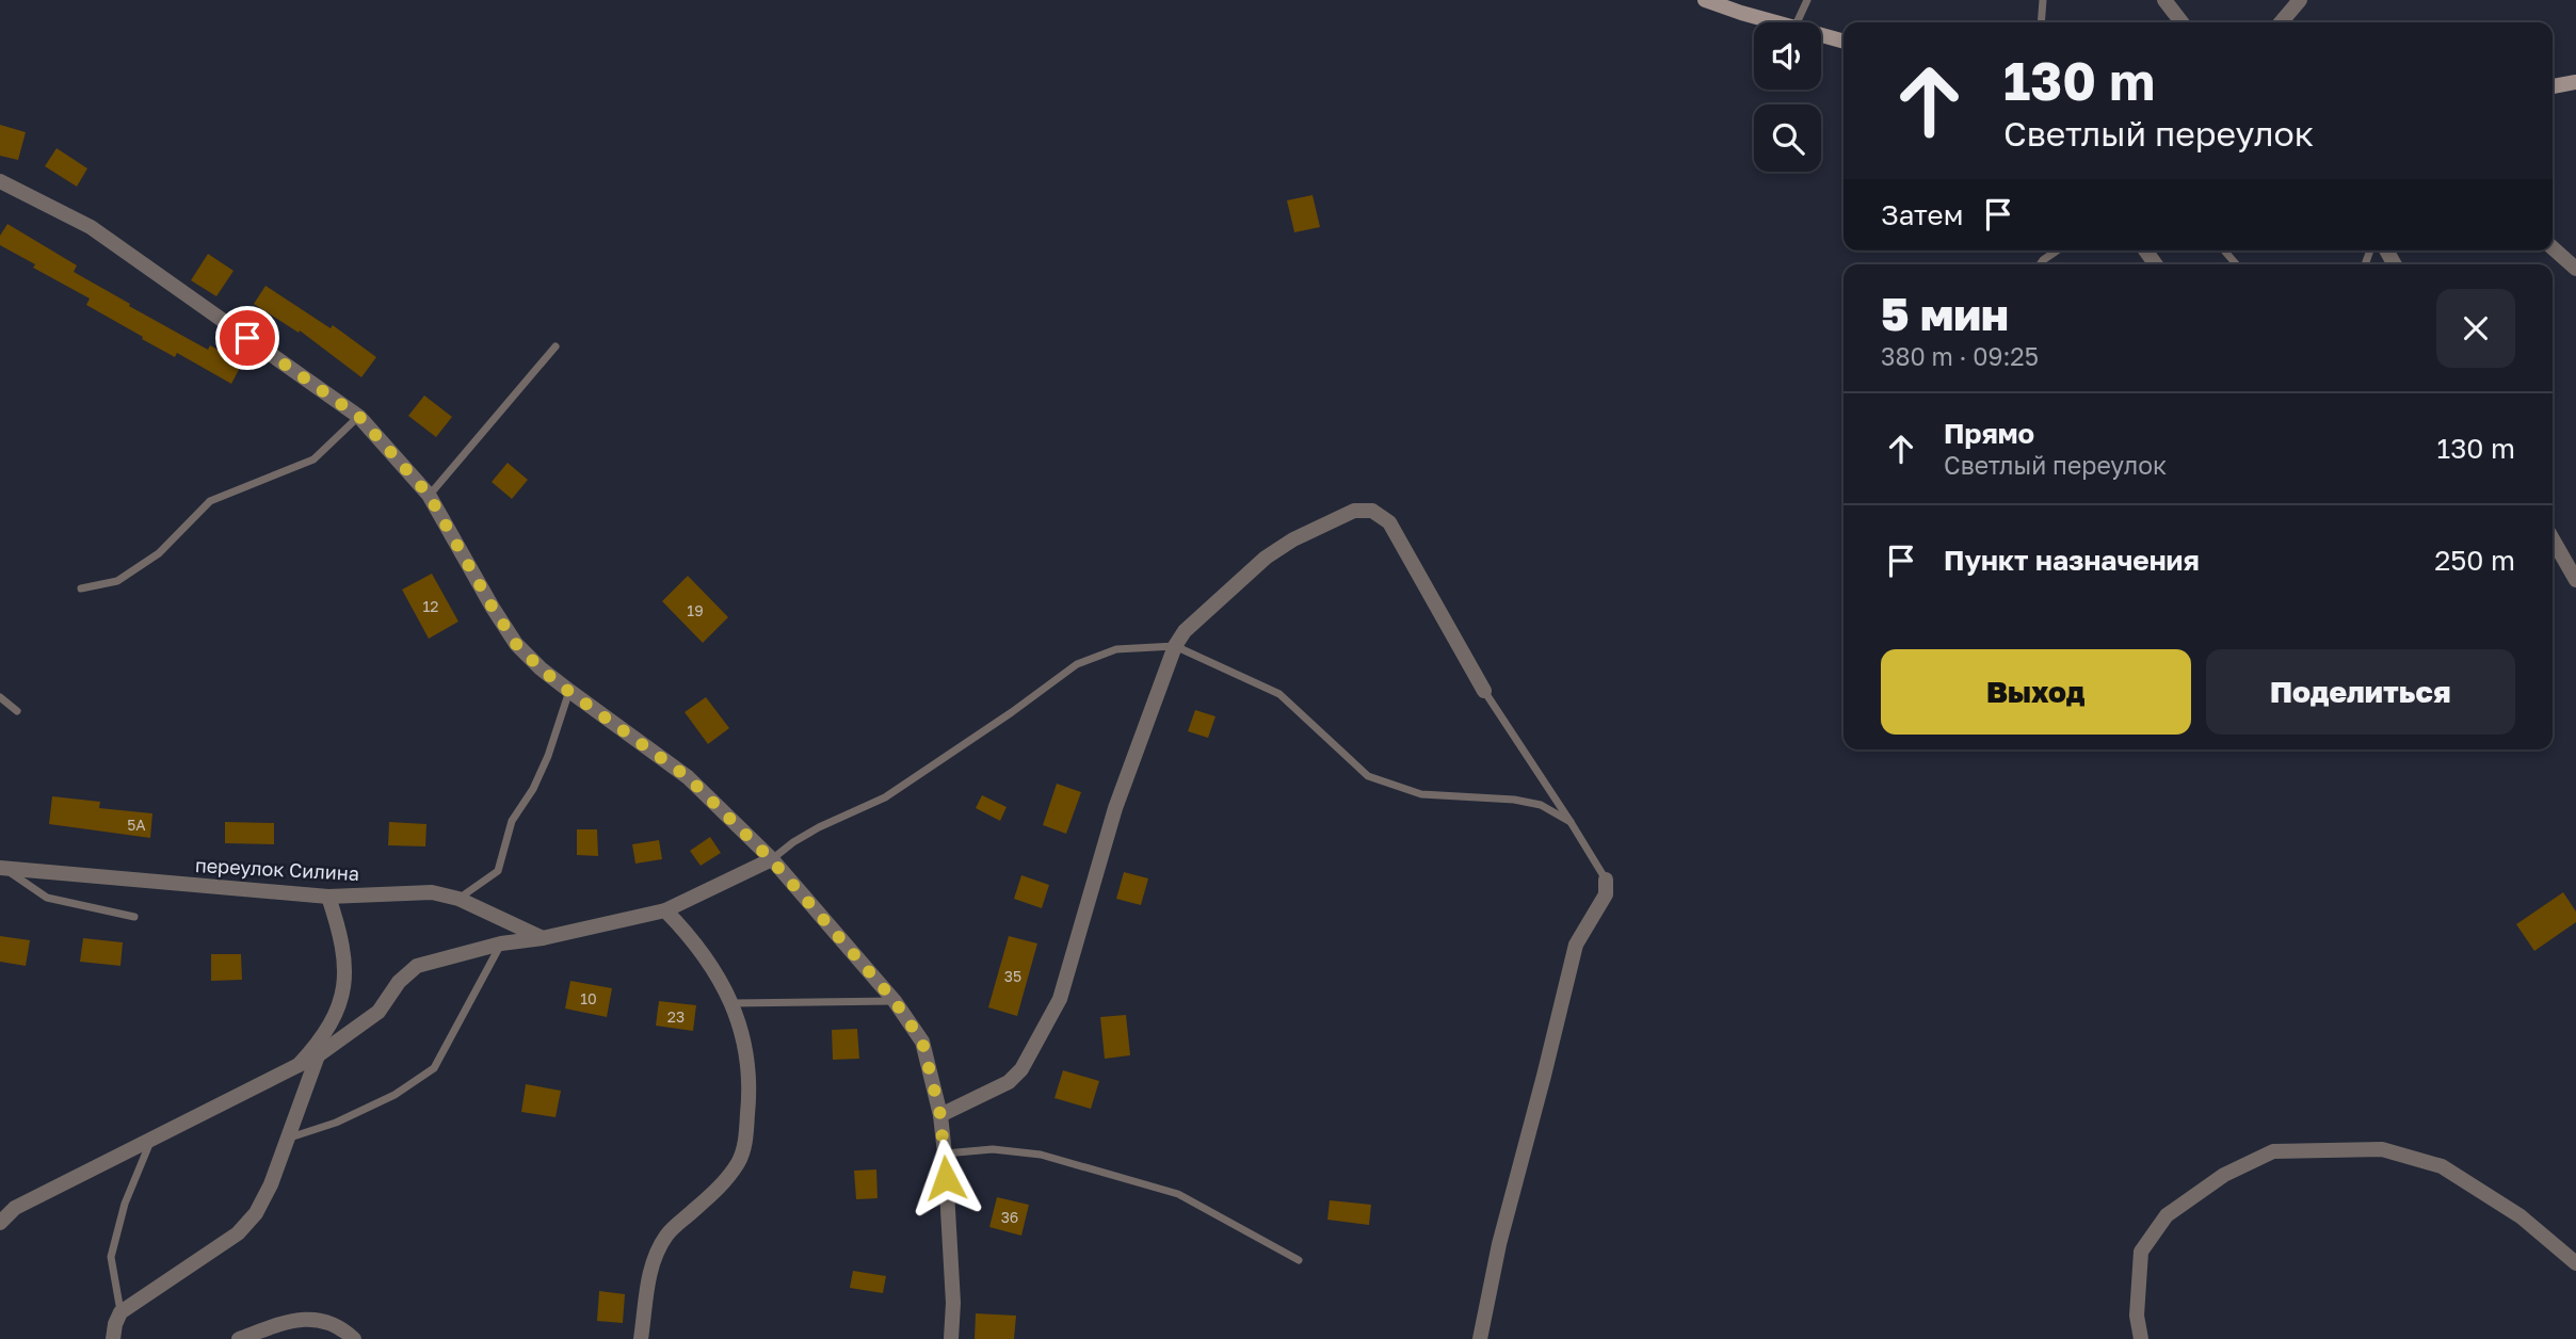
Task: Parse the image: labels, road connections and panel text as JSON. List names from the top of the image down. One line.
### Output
{"streets":{"street":["переулок Силина"]},"house_numbers":["12","19","5А","35","10","23","36"],"page":{"turn":["130 m","Светлый переулок"],"then":"Затем","heading":["5 мин","380 m · 09:25"],"list":[{"name":"Прямо","note":"Светлый переулок","value":"130 m"},{"name":"Пункт назначения","value":"250 m"}],"buttons":["Выход","Поделиться"]}}
